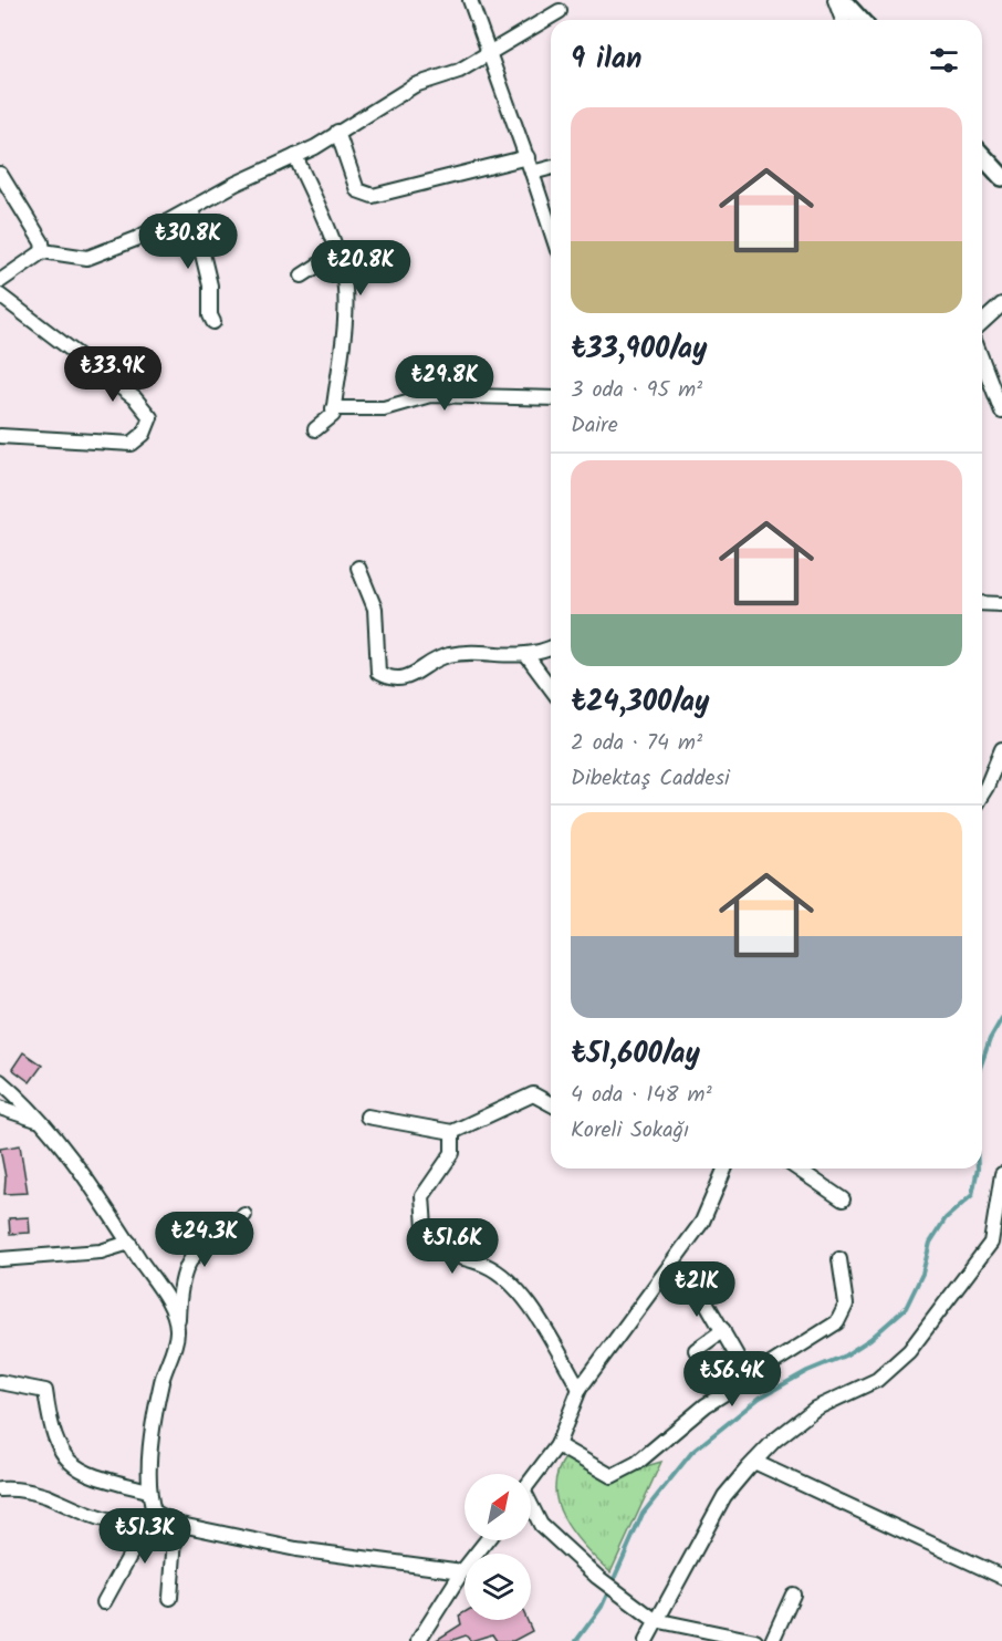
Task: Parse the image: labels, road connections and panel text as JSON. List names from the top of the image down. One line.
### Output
{"north":"top right","page":{"heading":"9 ilan","list":[{"name":"₺33,900/ay","note":"3 oda · 95 m² · Daire"},{"name":"₺24,300/ay","note":"2 oda · 74 m² · Dibektaş Caddesi"},{"name":"₺51,600/ay","note":"4 oda · 148 m² · Koreli Sokağı"}],"price":["₺30.8K","₺20.8K","₺33.9K","₺29.8K","₺24.3K","₺51.6K","₺21K","₺56.4K","₺51.3K"]}}
